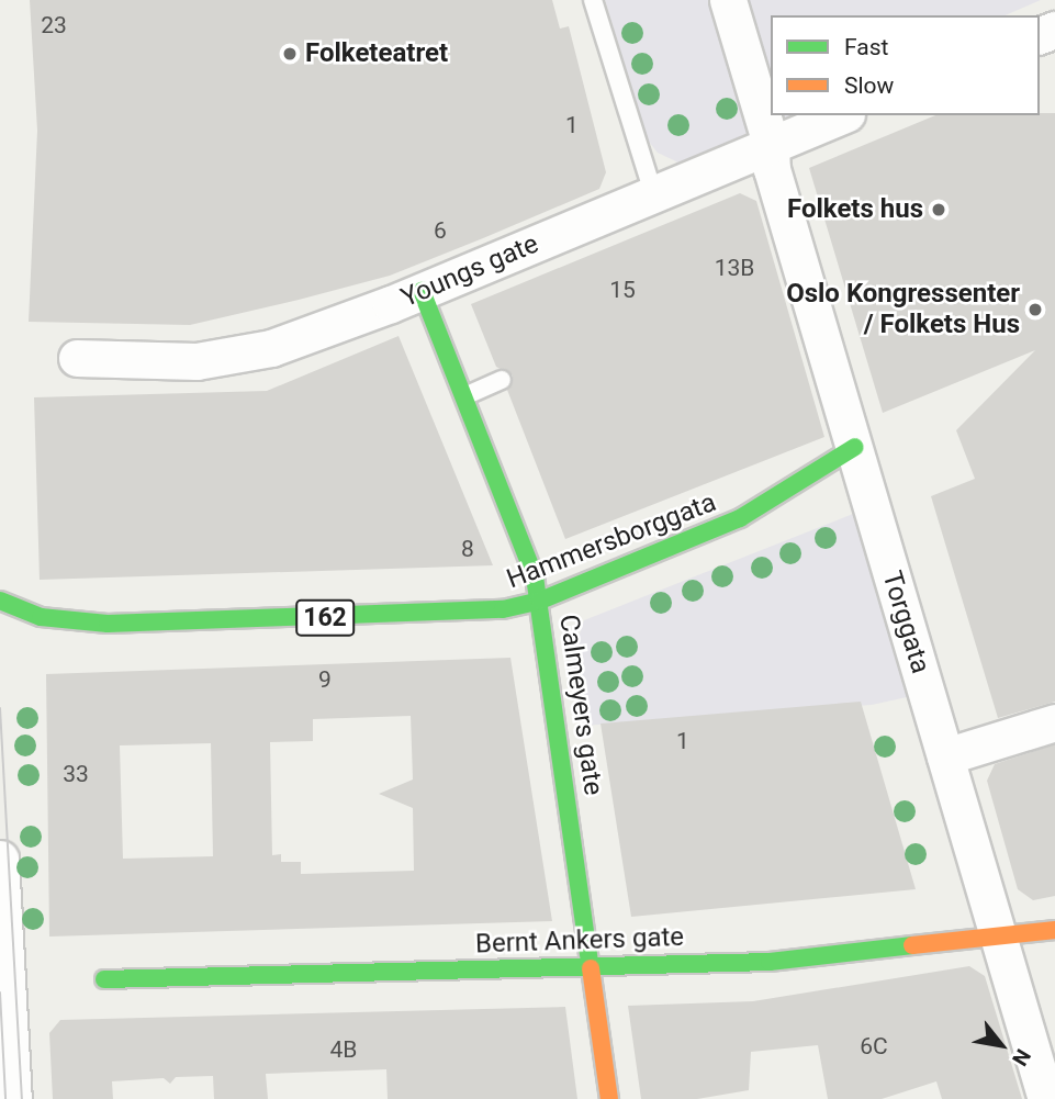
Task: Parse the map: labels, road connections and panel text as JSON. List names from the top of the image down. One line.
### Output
{"streets":{"main road":["Hammersborggata","162","Calmeyers gate","Bernt Ankers gate"],"street":["Youngs gate","Torggata"]},"crossings":[["Youngs gate","Torggata"],["Youngs gate","Calmeyers gate"],["Hammersborggata","Torggata"],["Hammersborggata","Calmeyers gate"],["Torggata","Bernt Ankers gate"],["Calmeyers gate","Bernt Ankers gate"]],"places":["Folketeatret","Folkets hus","Oslo Kongressenter / Folkets Hus"],"house_numbers":["23","1","6","13B","15","8","9","1","33","6C","4B"],"legend":["Fast","Slow"],"north":"bottom right"}
